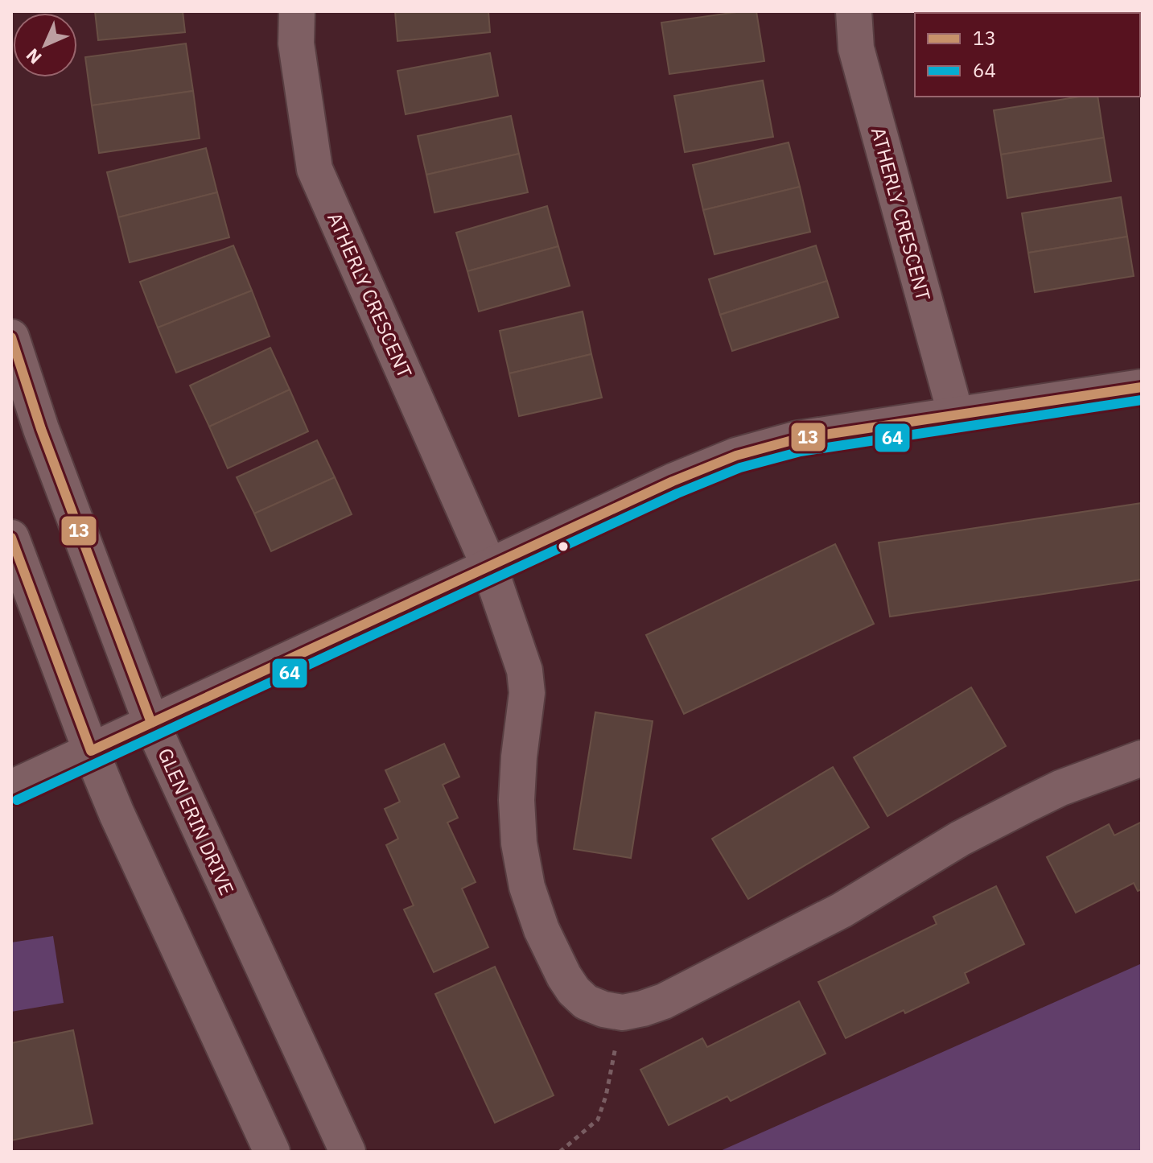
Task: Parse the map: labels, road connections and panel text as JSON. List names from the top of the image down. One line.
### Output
{"streets":{"street":["ATHERLY CRESCENT","GLEN ERIN DRIVE"]},"lines":["transit line 13","transit line 64"],"legend":["13","64"],"north":"bottom left"}
